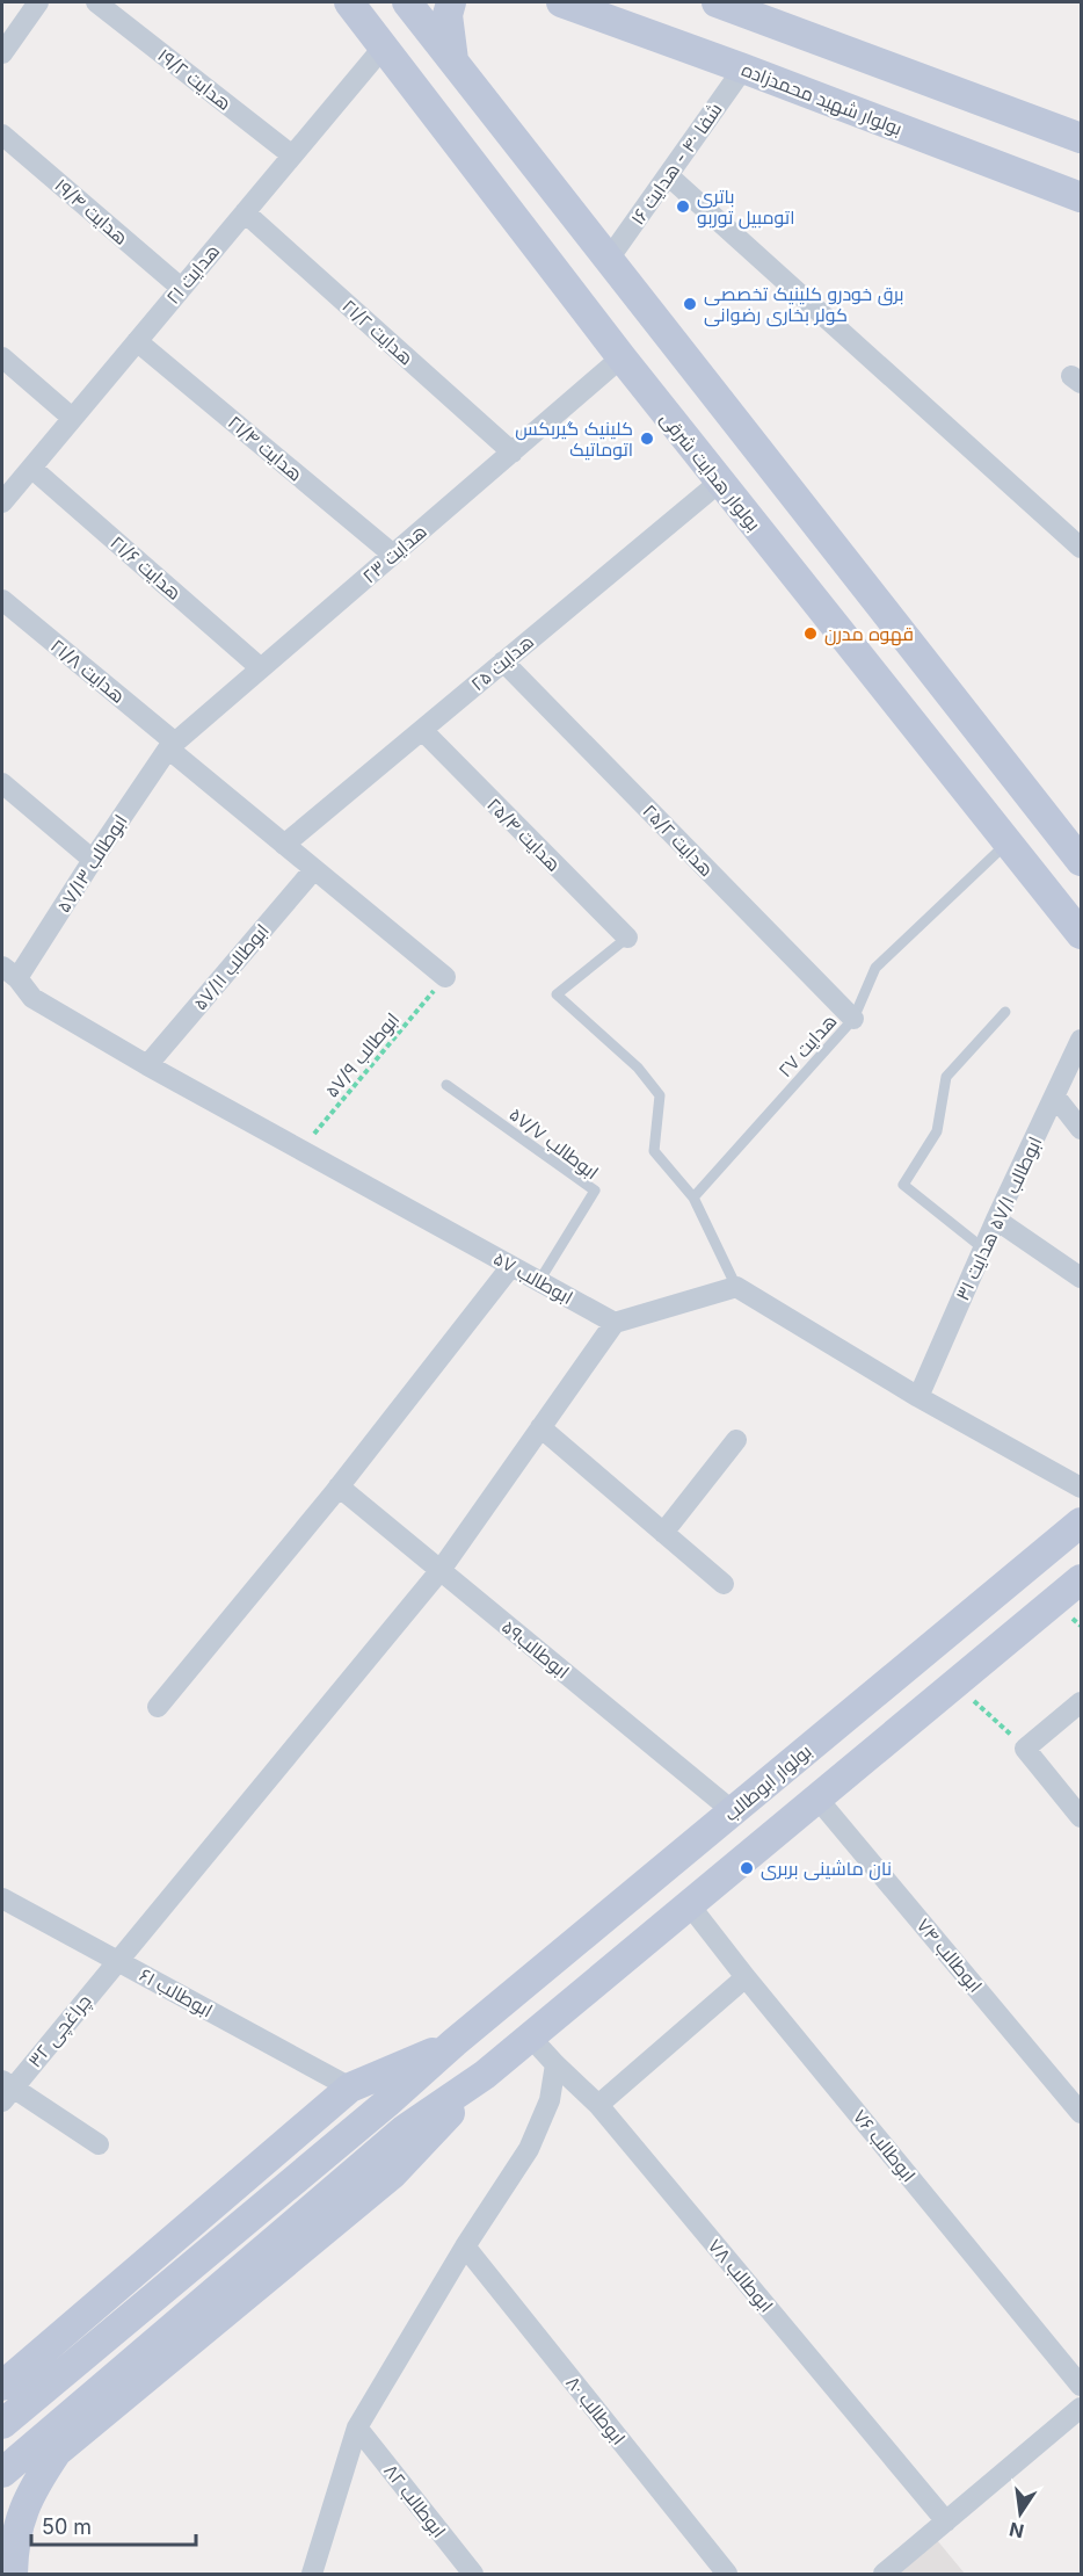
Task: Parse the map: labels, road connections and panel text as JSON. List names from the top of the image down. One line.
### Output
{"streets":{"main road":["بولوار شهید محمدزاده","بولوار هدایت شرقی","بولوار ابوطالب"],"street":["هدایت ۱۹/۲","شفا ۴۰ - هدایت ۱۶","هدایت ۱۹/۴","هدایت ۲۱","هدایت ۲۱/۲","هدایت ۲۱/۴","هدایت ۲۳","هدایت ۲۱/۶","هدایت ۲۵","هدایت ۲۱/۸","هدایت ۲۵/۴","هدایت ۲۵/۲","ابوطالب ۵۷/۱۳","ابوطالب ۵۷/۱۱","ابوطالب ۵۷/۱ هدایت ۳۱","ابوطالب ۵۷","ابوطالب۵۹","ابوطالب ۷۴","ابوطالب ۶۱","چراغچی ۳۲","ابوطالب ۷۶","ابوطالب ۷۸","ابوطالب ۸۰","ابوطالب ۸۲"],"lane":["هدایت ۲۷","ابوطالب ۵۷/۷"],"path":["ابوطالب ۵۷/۹"]},"crossings":[["هدایت ۱۹/۲","هدایت ۲۱"],["بولوار شهید محمدزاده","شفا ۴۰ - هدایت ۱۶"],["هدایت ۱۹/۴","هدایت ۲۱"],["هدایت ۲۱","هدایت ۲۱/۲"],["هدایت ۲۱","هدایت ۲۱/۴"],["هدایت ۲۱","بولوار هدایت شرقی"],["هدایت ۲۱","هدایت ۲۱/۶"],["هدایت ۲۱/۲","هدایت ۲۳"],["هدایت ۲۱/۴","هدایت ۲۳"],["بولوار هدایت شرقی","هدایت ۲۳"],["بولوار هدایت شرقی","هدایت ۲۵"],["بولوار هدایت شرقی","هدایت ۲۷"],["هدایت ۲۳","هدایت ۲۱/۶"],["هدایت ۲۳","هدایت ۲۱/۸"],["هدایت ۲۳","ابوطالب ۵۷/۱۳"],["هدایت ۲۵","هدایت ۲۱/۸"],["هدایت ۲۵","هدایت ۲۵/۴"],["هدایت ۲۵","هدایت ۲۵/۲"],["هدایت ۲۱/۸","ابوطالب ۵۷/۱۳"],["هدایت ۲۱/۸","ابوطالب ۵۷/۱۱"],["هدایت ۲۱/۸","ابوطالب ۵۷/۹"],["هدایت ۲۵/۲","هدایت ۲۷"],["ابوطالب ۵۷/۱۳","ابوطالب ۵۷"],["ابوطالب ۵۷/۱۱","ابوطالب ۵۷"],["ابوطالب ۵۷/۹","ابوطالب ۵۷"],["ابوطالب ۵۷/۷","ابوطالب ۵۷"],["ابوطالب ۵۷","چراغچی ۳۲"],["ابوطالب۵۹","بولوار ابوطالب"],["ابوطالب۵۹","چراغچی ۳۲"],["ابوطالب ۶۱","چراغچی ۳۲"]],"places":["باتری اتومبیل توربو","برق خودرو کلینیک تخصصی کولر بخاری رضوانی","کلینیک گیربکس اتوماتیک","قهوه مدرن","نان ماشینی بربری"],"scale_bar":"50 m","north":"bottom"}
